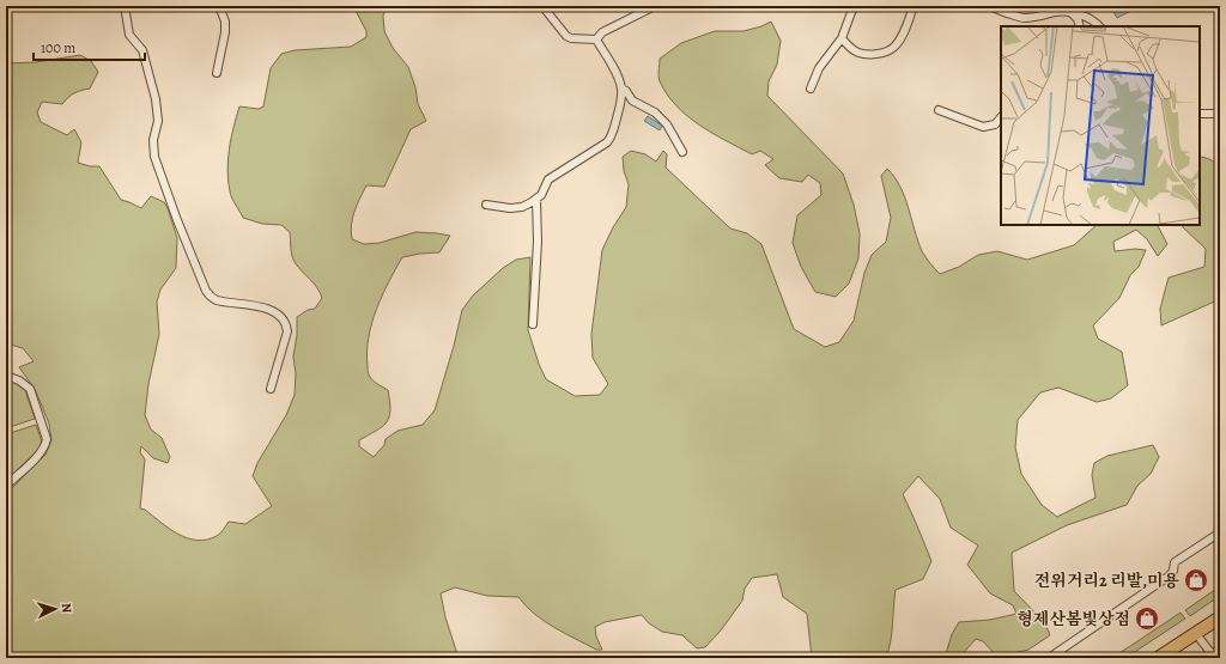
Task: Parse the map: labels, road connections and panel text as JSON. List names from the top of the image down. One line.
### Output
{"places":{"shop":["전위거리2 리발,미용","형제산봄빛상점"]},"scale_bar":"100 m","north":"right"}
